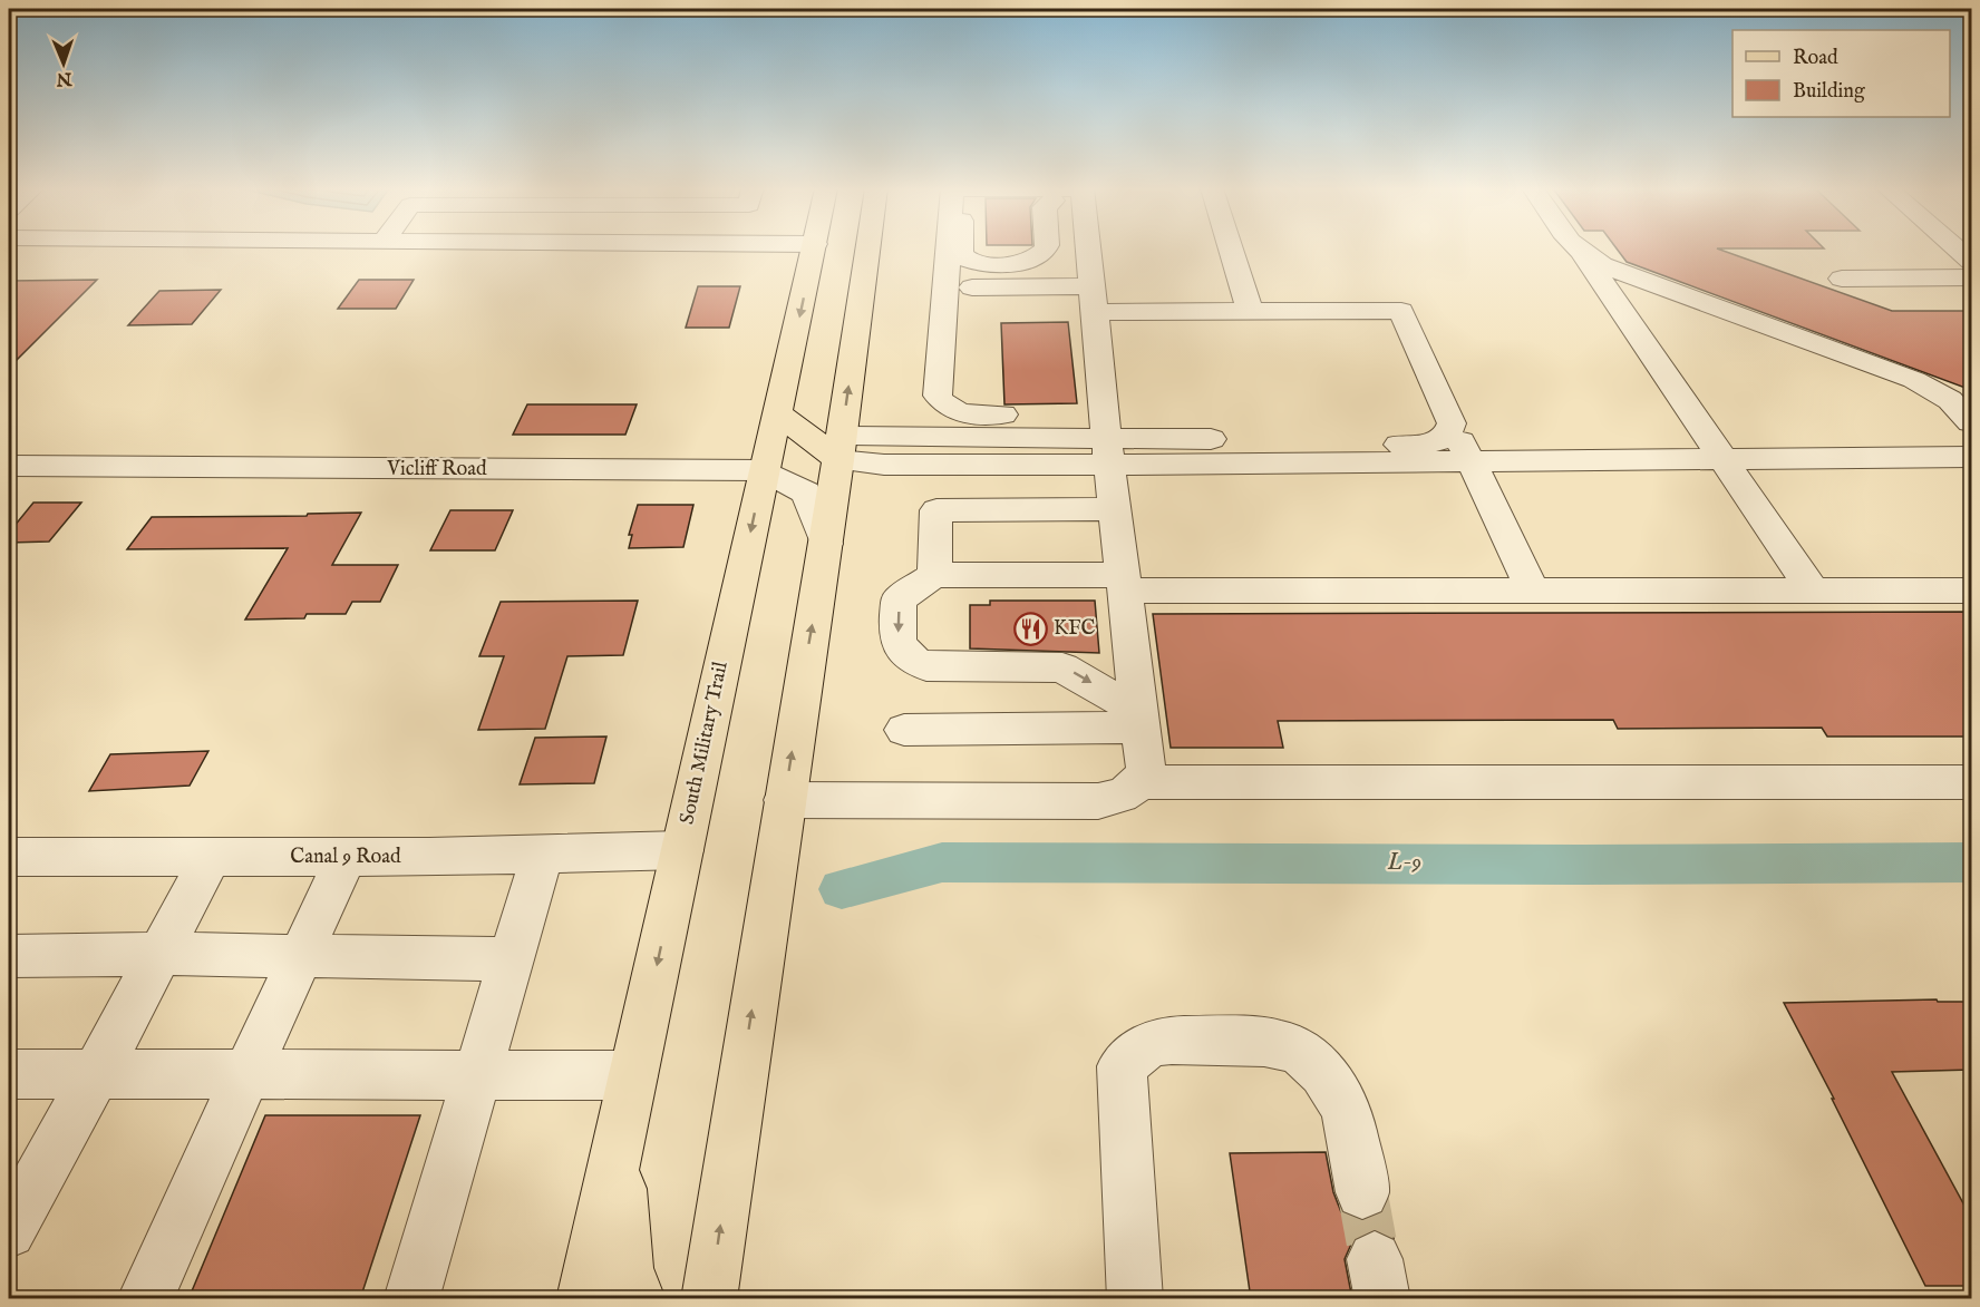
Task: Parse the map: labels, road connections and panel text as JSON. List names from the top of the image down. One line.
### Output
{"streets":{"main road":["South Military Trail"],"street":["Vicliff Road","Canal 9 Road"]},"crossings":[["Vicliff Road","South Military Trail"],["South Military Trail","Canal 9 Road"]],"water":["L-9"],"places":{"restaurant":["KFC"]},"legend":["Road","Building"],"north":"bottom"}
